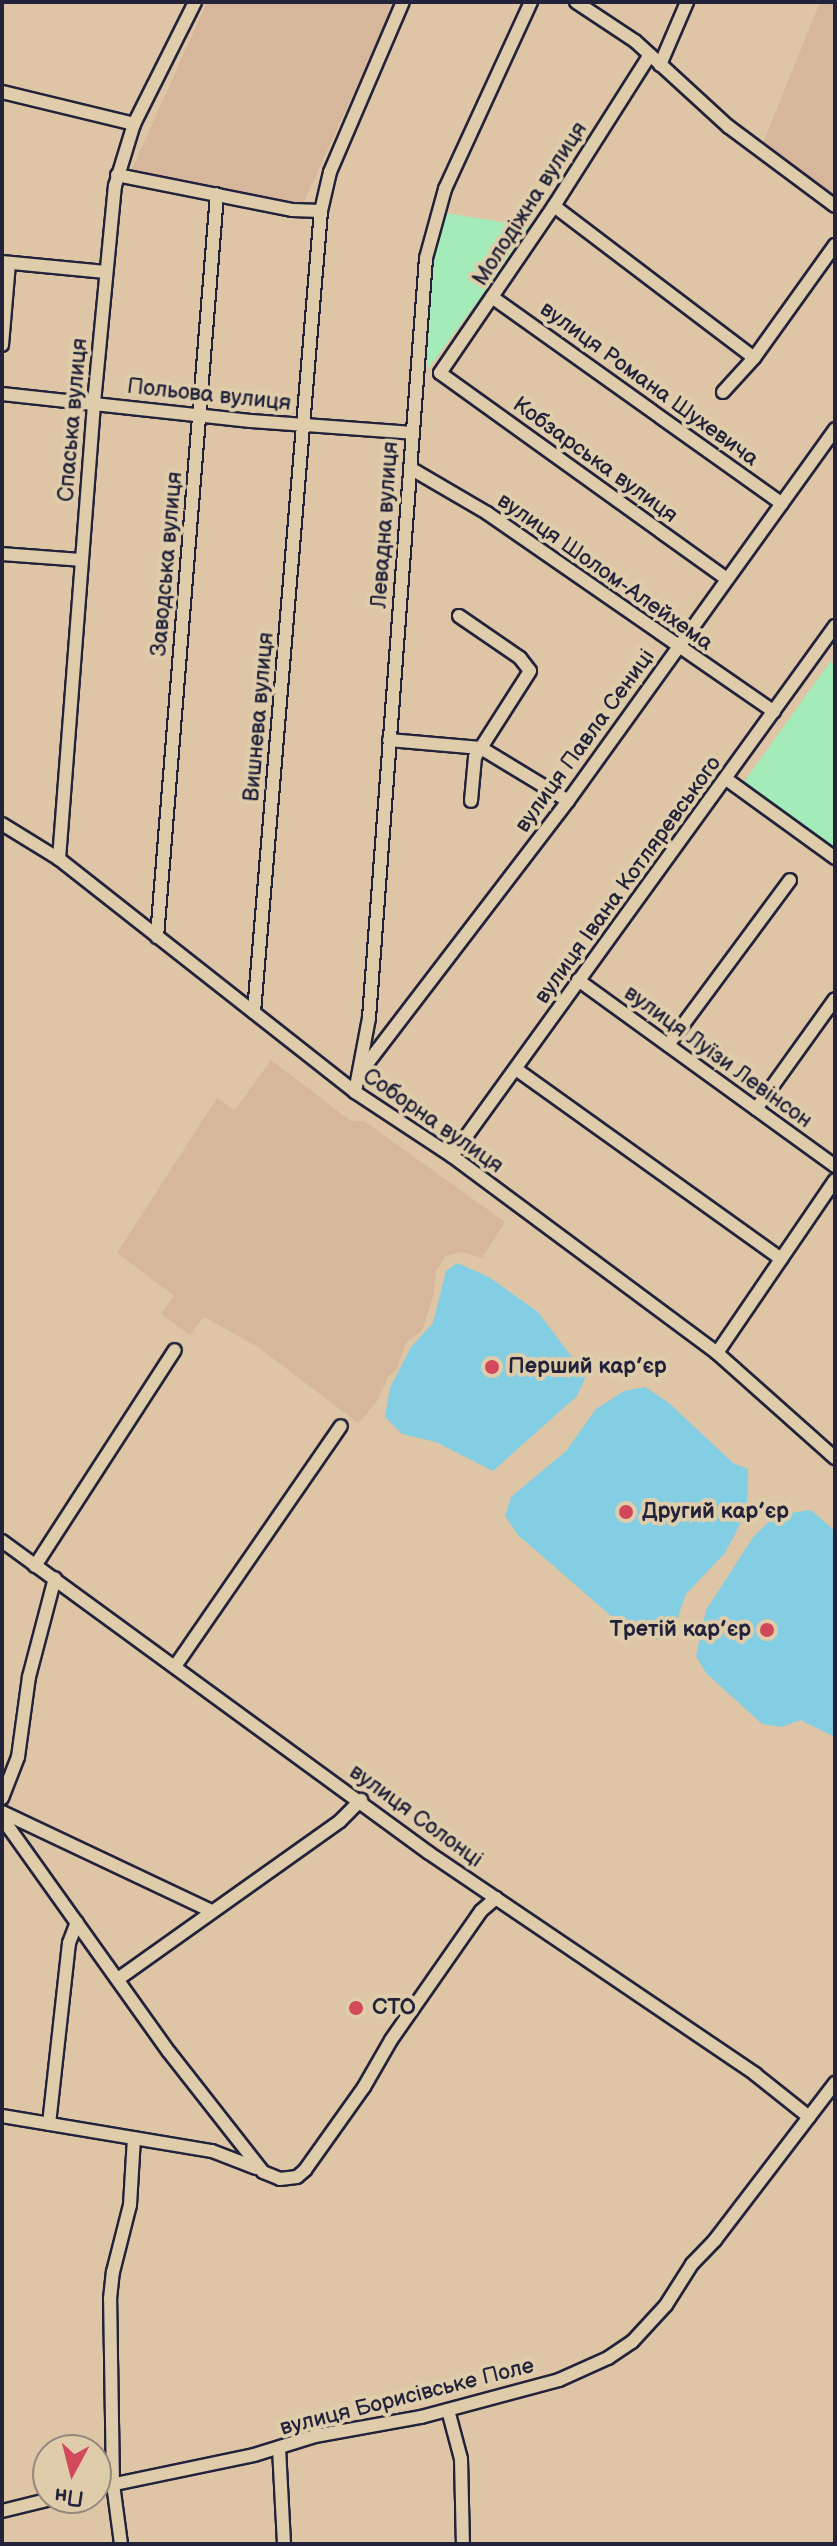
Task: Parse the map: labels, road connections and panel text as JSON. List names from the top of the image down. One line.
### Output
{"streets":{"street":["Молодіжна вулиця","вулиця Романа Шухевича","Польова вулиця","Спаська вулиця","Кобзарська вулиця","Левадна вулиця","Заводська вулиця","вулиця Шолом-Алейхема","Вишнева вулиця","вулиця Павла Сениці","вулиця Івана Котляревського","вулиця Луїзи Левінсон","Соборна вулиця","вулиця Солонці","вулиця Борисівське Поле"]},"crossings":[["Молодіжна вулиця","вулиця Романа Шухевича"],["Молодіжна вулиця","Кобзарська вулиця"],["вулиця Романа Шухевича","вулиця Павла Сениці"],["Польова вулиця","Спаська вулиця"],["Польова вулиця","Левадна вулиця"],["Польова вулиця","Заводська вулиця"],["Польова вулиця","Вишнева вулиця"],["Спаська вулиця","Соборна вулиця"],["Кобзарська вулиця","вулиця Павла Сениці"],["Левадна вулиця","вулиця Шолом-Алейхема"],["Левадна вулиця","вулиця Павла Сениці"],["Заводська вулиця","Соборна вулиця"],["вулиця Шолом-Алейхема","вулиця Павла Сениці"],["вулиця Шолом-Алейхема","вулиця Івана Котляревського"],["Вишнева вулиця","Соборна вулиця"],["вулиця Івана Котляревського","вулиця Луїзи Левінсон"],["вулиця Івана Котляревського","Соборна вулиця"],["вулиця Солонці","вулиця Борисівське Поле"]],"places":["Перший кар’єр","Другий кар’єр","Третій кар’єр","СТО"],"north":"bottom"}
